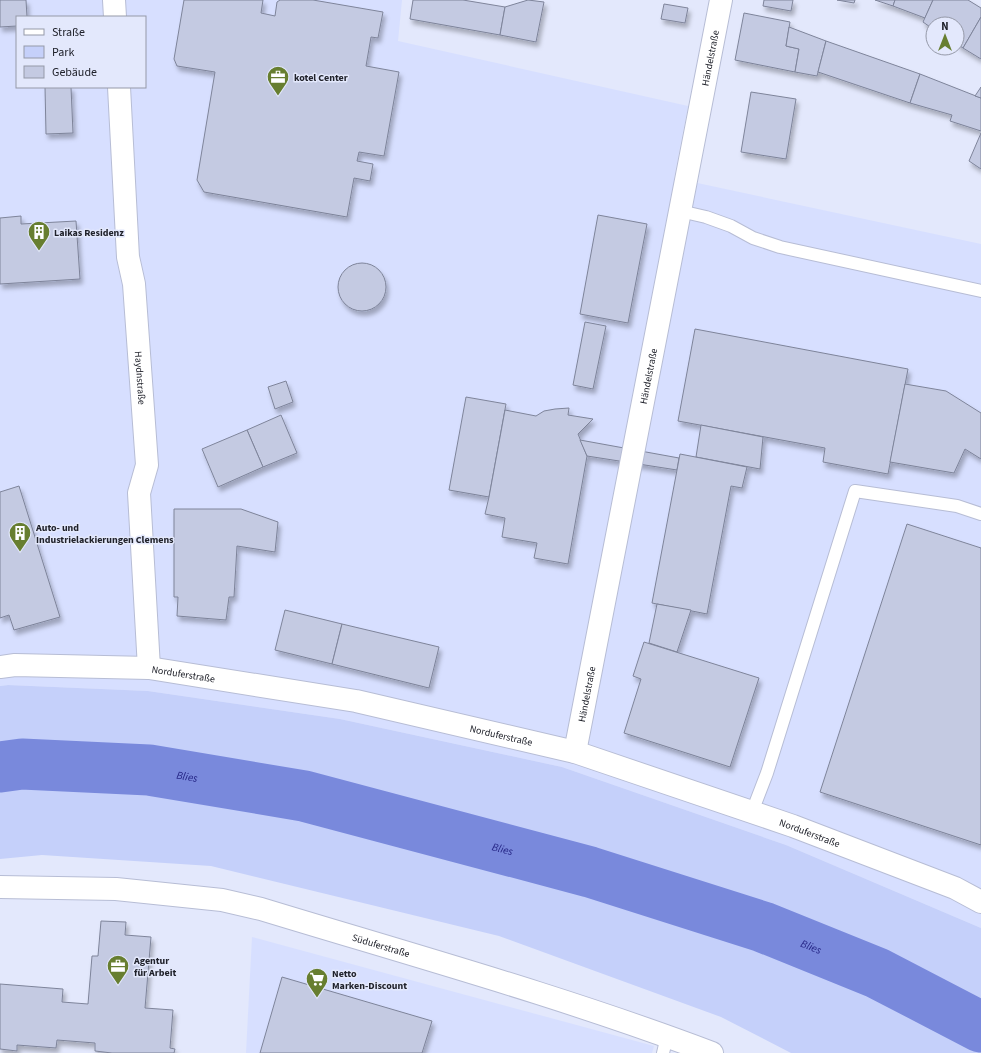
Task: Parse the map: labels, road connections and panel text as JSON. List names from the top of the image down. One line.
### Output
{"streets":{"street":["Händelstraße","Haydnstraße","Norduferstraße","Süduferstraße"]},"crossings":[["Händelstraße","Norduferstraße"],["Haydnstraße","Norduferstraße"]],"water":["Blies"],"places":{"office":["kotel Center","Agentur für Arbeit"],"building":["Laikas Residenz","Auto- und Industrielackierungen Clemens"],"supermarket":["Netto Marken-Discount"]},"legend":["Straße","Park","Gebäude"],"north":"top"}
